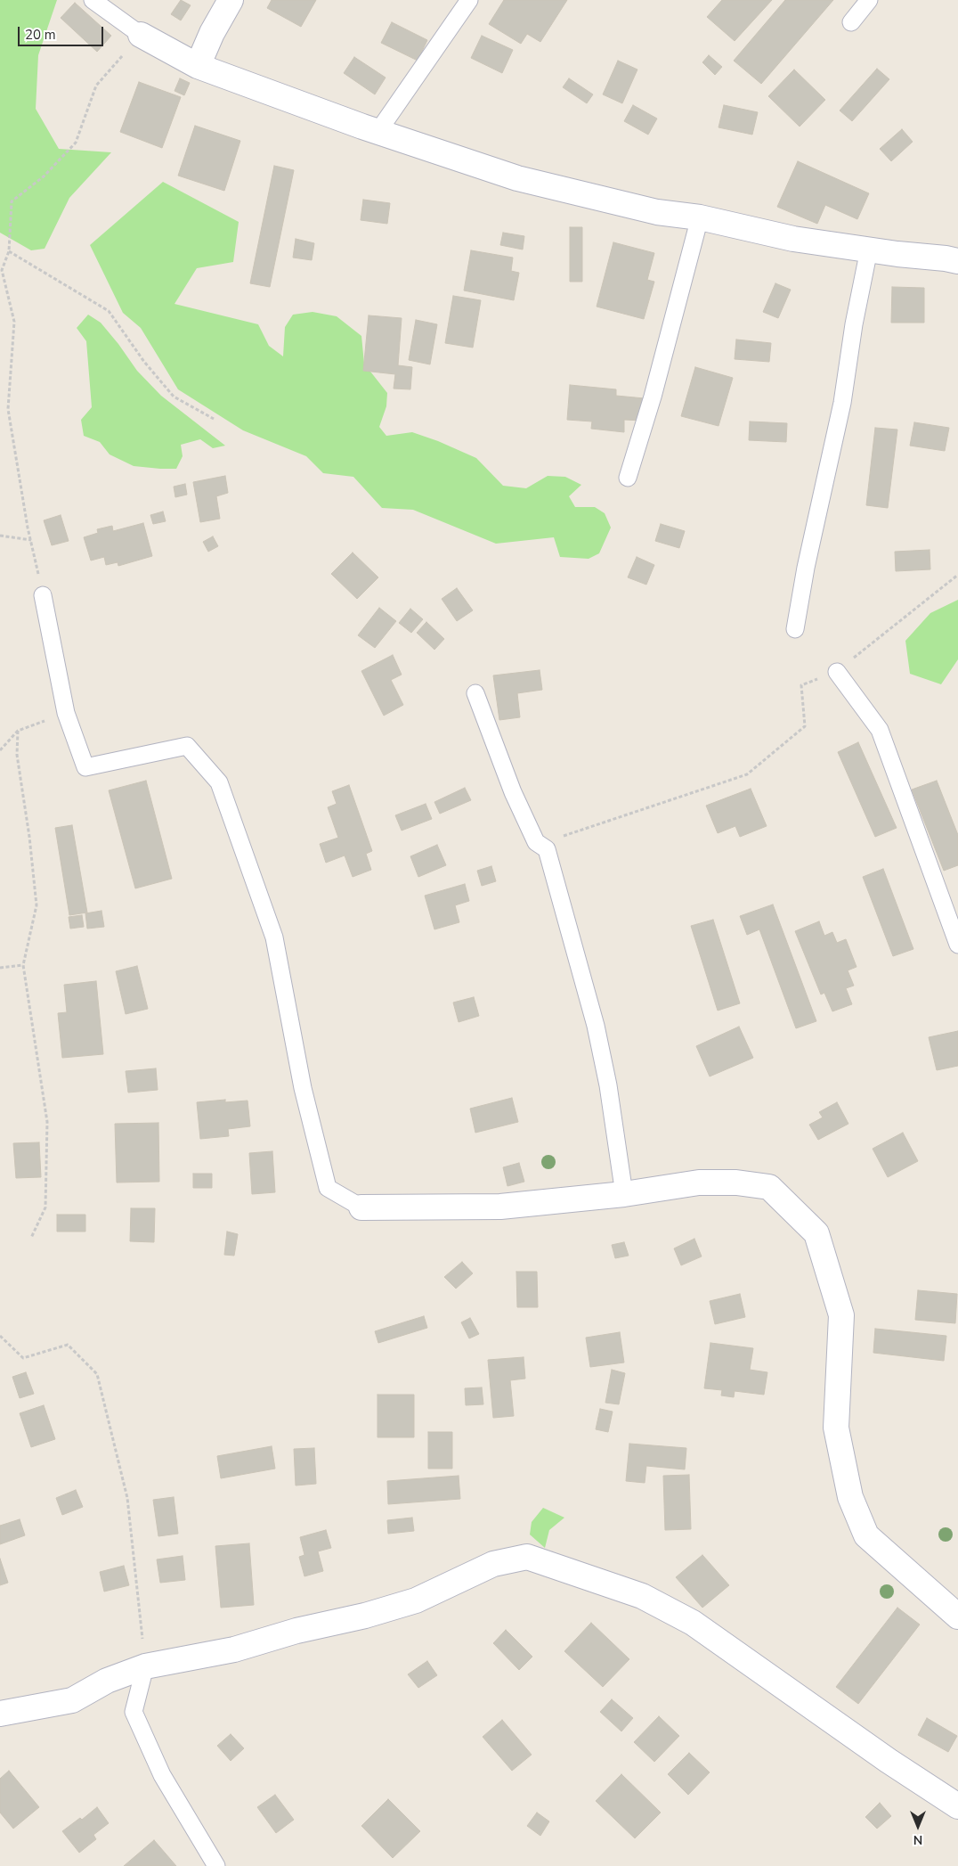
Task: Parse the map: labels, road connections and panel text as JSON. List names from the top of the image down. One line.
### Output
{"scale_bar":"20 m","north":"bottom"}
